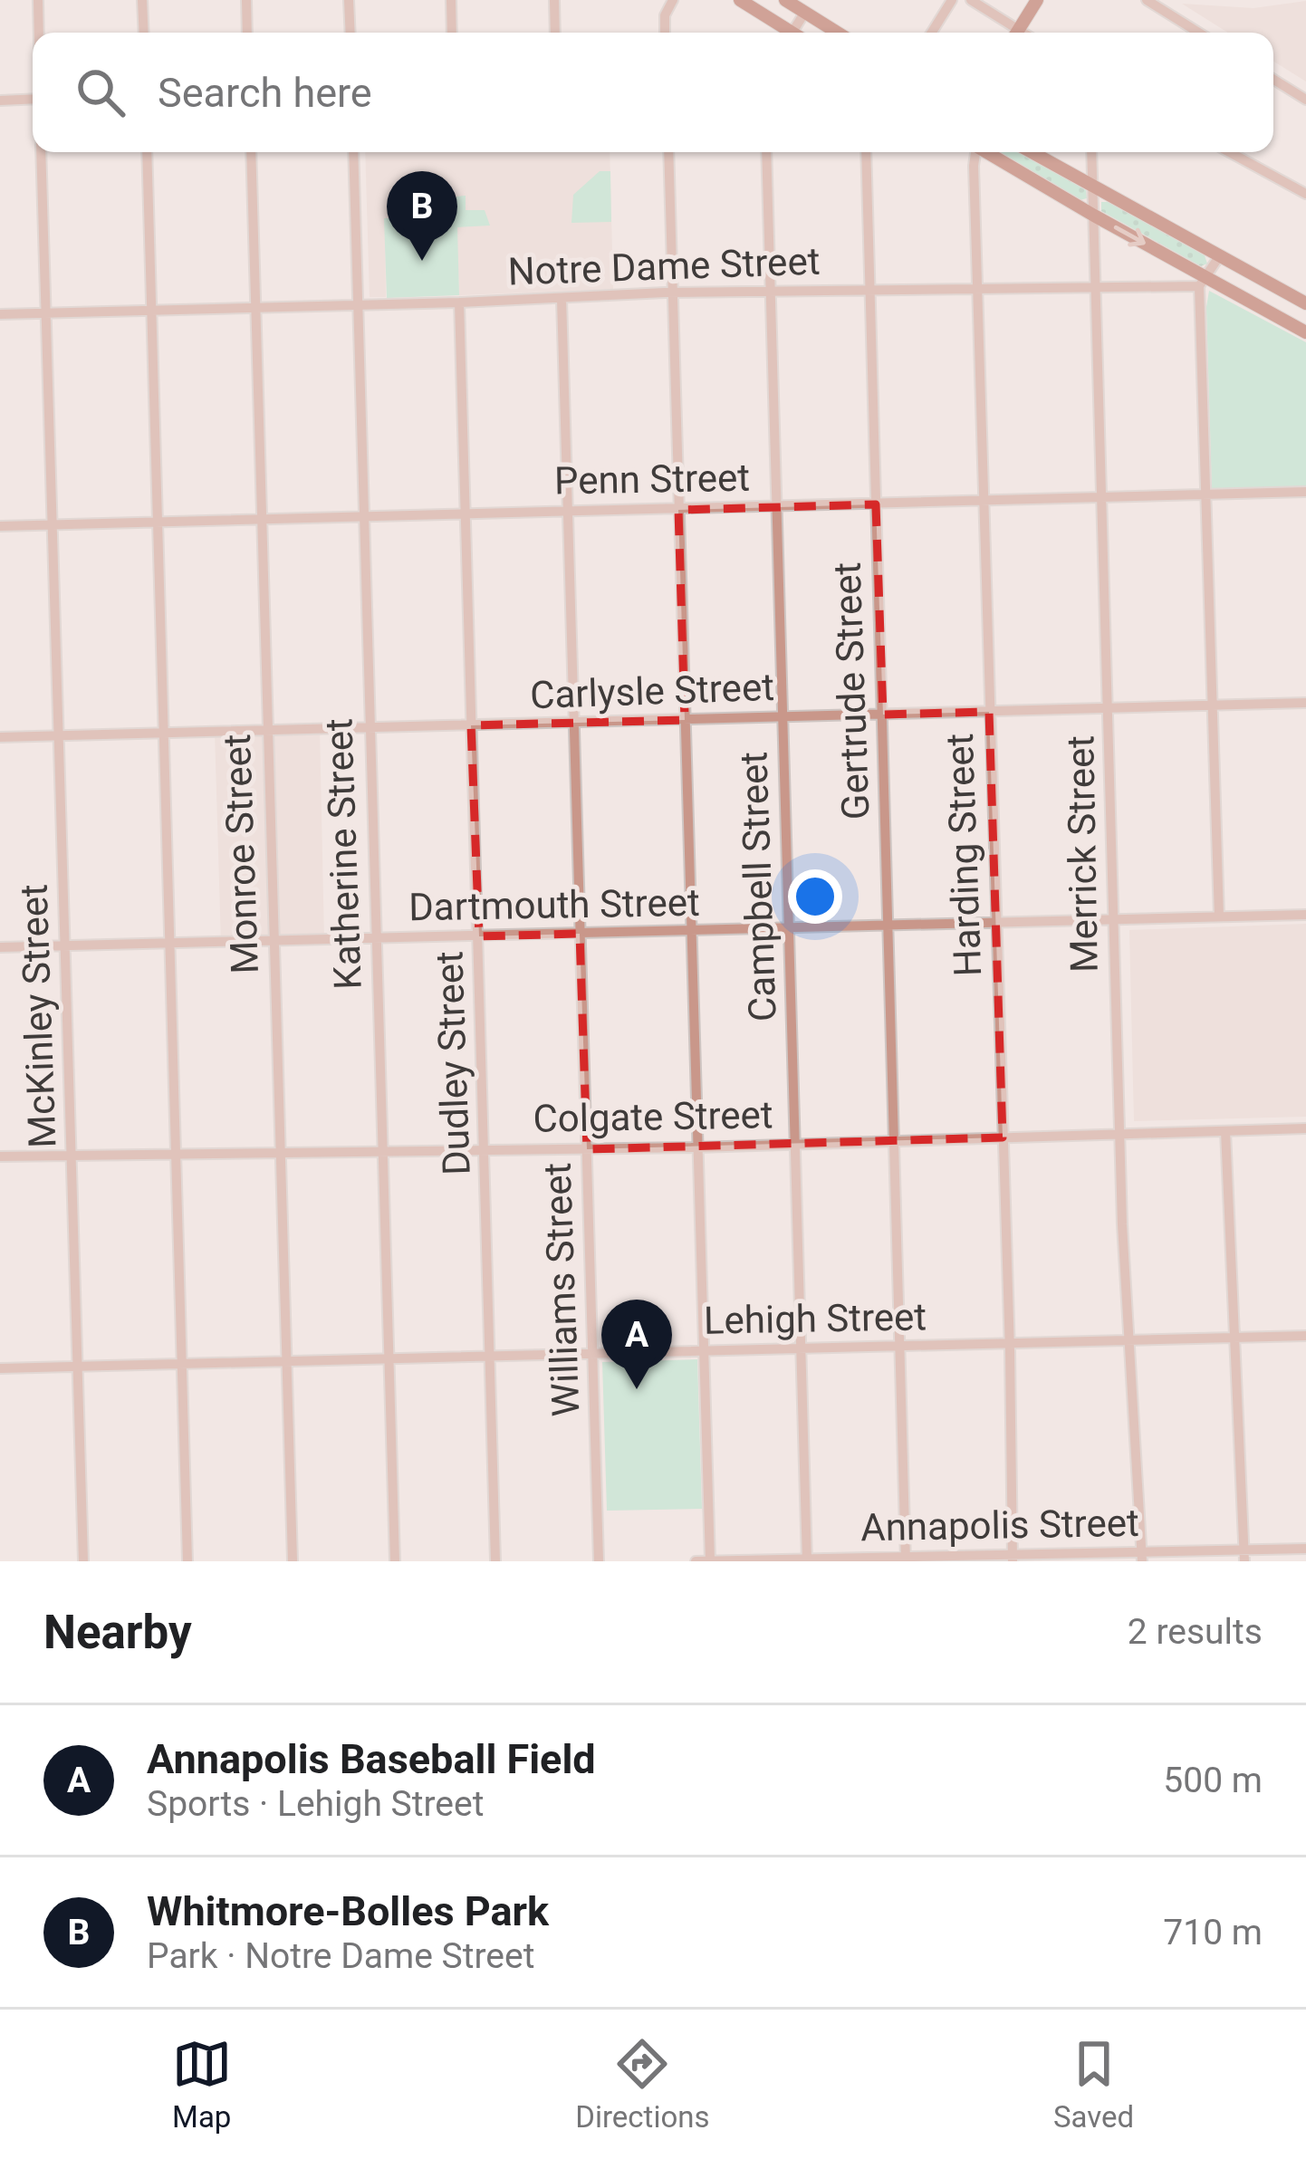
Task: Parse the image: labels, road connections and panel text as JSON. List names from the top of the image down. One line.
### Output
{"streets":{"street":["Notre Dame Street","Penn Street","Carlysle Street","Gertrude Street","Monroe Street","Katherine Street","Merrick Street","Harding Street","Campbell Street","Dartmouth Street","McKinley Street","Dudley Street","Colgate Street","Williams Street","Lehigh Street","Annapolis Street"]},"crossings":[["Notre Dame Street","Gertrude Street"],["Notre Dame Street","Monroe Street"],["Notre Dame Street","Katherine Street"],["Notre Dame Street","Merrick Street"],["Notre Dame Street","Harding Street"],["Notre Dame Street","Campbell Street"],["Notre Dame Street","McKinley Street"],["Notre Dame Street","Dudley Street"],["Notre Dame Street","Williams Street"],["Penn Street","Gertrude Street"],["Penn Street","Monroe Street"],["Penn Street","Katherine Street"],["Penn Street","Merrick Street"],["Penn Street","Harding Street"],["Penn Street","Campbell Street"],["Penn Street","McKinley Street"],["Penn Street","Dudley Street"],["Penn Street","Williams Street"],["Carlysle Street","Gertrude Street"],["Carlysle Street","Monroe Street"],["Carlysle Street","Katherine Street"],["Carlysle Street","Merrick Street"],["Carlysle Street","Harding Street"],["Carlysle Street","Campbell Street"],["Carlysle Street","McKinley Street"],["Carlysle Street","Dudley Street"],["Carlysle Street","Williams Street"],["Gertrude Street","Dartmouth Street"],["Gertrude Street","Colgate Street"],["Gertrude Street","Lehigh Street"],["Gertrude Street","Annapolis Street"],["Monroe Street","Dartmouth Street"],["Monroe Street","Colgate Street"],["Monroe Street","Lehigh Street"],["Katherine Street","Dartmouth Street"],["Katherine Street","Colgate Street"],["Katherine Street","Lehigh Street"],["Merrick Street","Dartmouth Street"],["Merrick Street","Colgate Street"],["Merrick Street","Lehigh Street"],["Merrick Street","Annapolis Street"],["Harding Street","Dartmouth Street"],["Harding Street","Colgate Street"],["Harding Street","Lehigh Street"],["Harding Street","Annapolis Street"],["Campbell Street","Dartmouth Street"],["Campbell Street","Colgate Street"],["Campbell Street","Lehigh Street"],["Campbell Street","Annapolis Street"],["Dartmouth Street","McKinley Street"],["Dartmouth Street","Dudley Street"],["Dartmouth Street","Williams Street"],["McKinley Street","Colgate Street"],["McKinley Street","Lehigh Street"],["Dudley Street","Colgate Street"],["Dudley Street","Lehigh Street"],["Colgate Street","Williams Street"],["Williams Street","Lehigh Street"]],"page":{"search":"Search here","pins":["B","A"],"heading":["Nearby","2 results"],"list":[{"mark":"A","name":"Annapolis Baseball Field","note":"Sports · Lehigh Street","value":"500 m"},{"mark":"B","name":"Whitmore-Bolles Park","note":"Park · Notre Dame Street","value":"710 m"}],"nav":["Map","Directions","Saved"]}}
